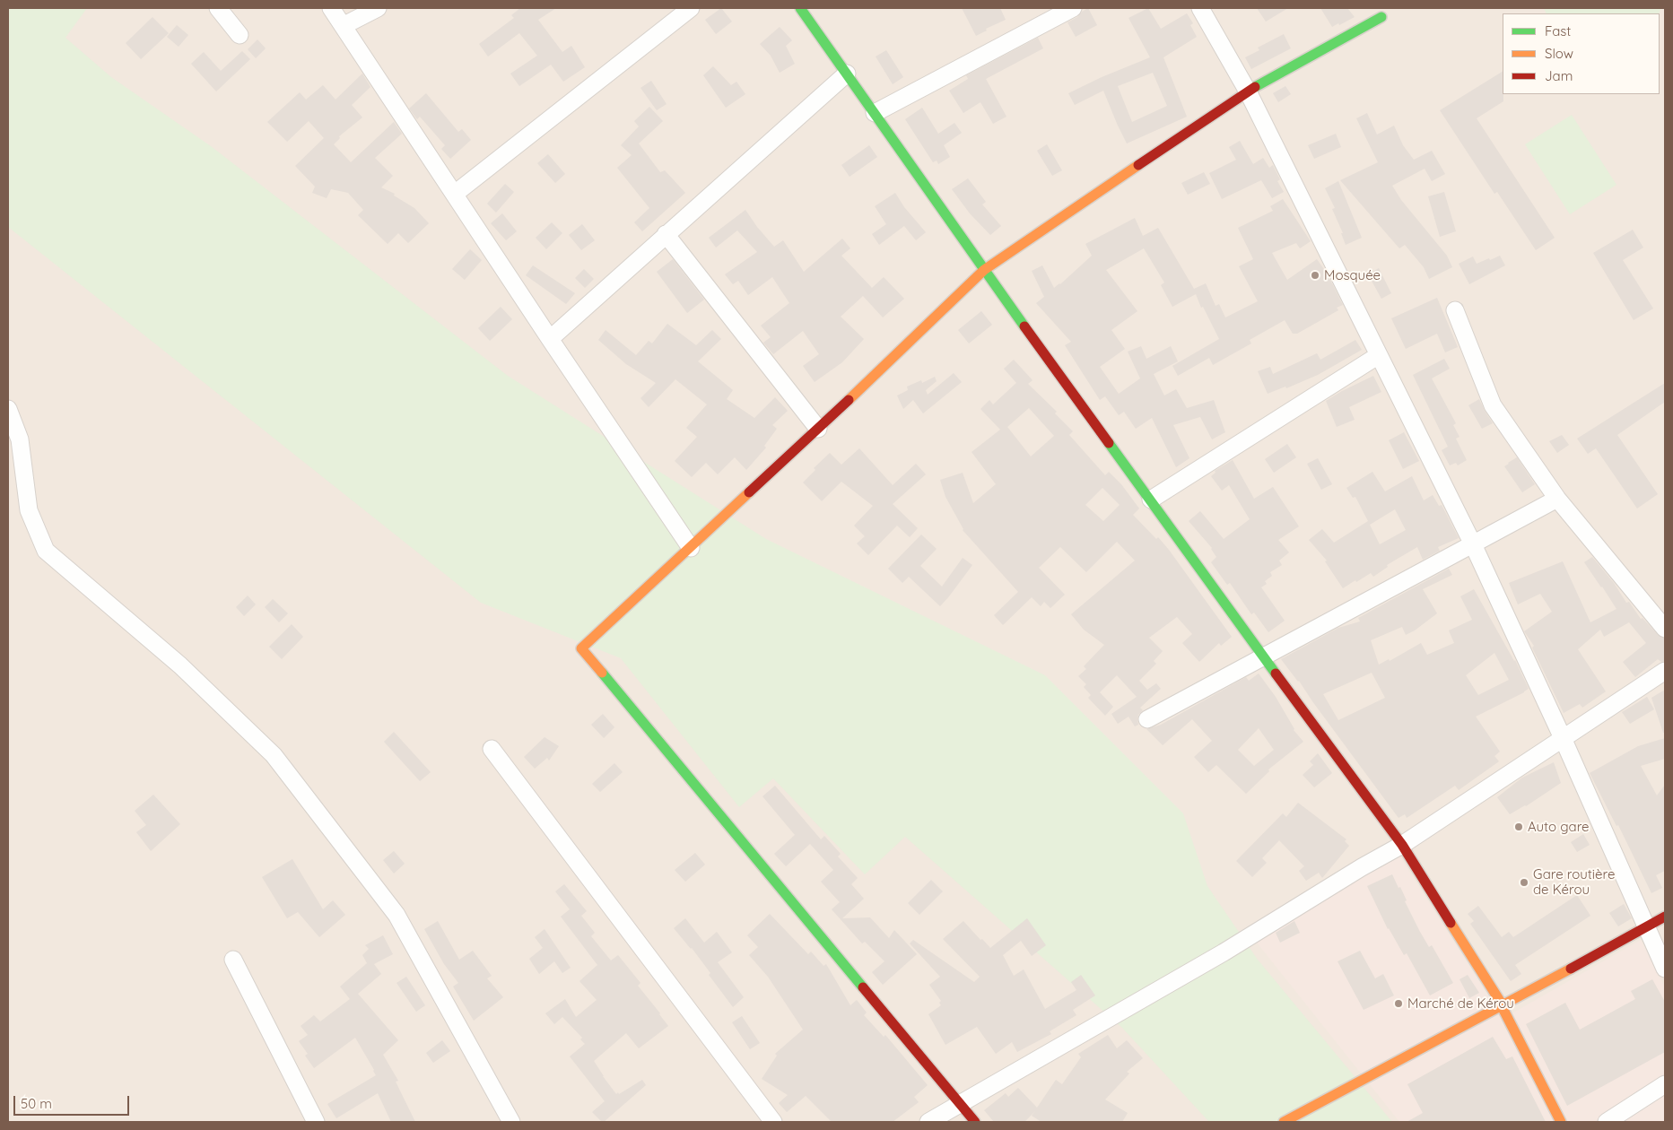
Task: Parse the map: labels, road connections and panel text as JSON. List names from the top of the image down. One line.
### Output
{"places":["Mosquée","Auto gare","Gare routière de Kérou","Marché de Kérou"],"legend":["Fast","Slow","Jam"],"scale_bar":"50 m"}
